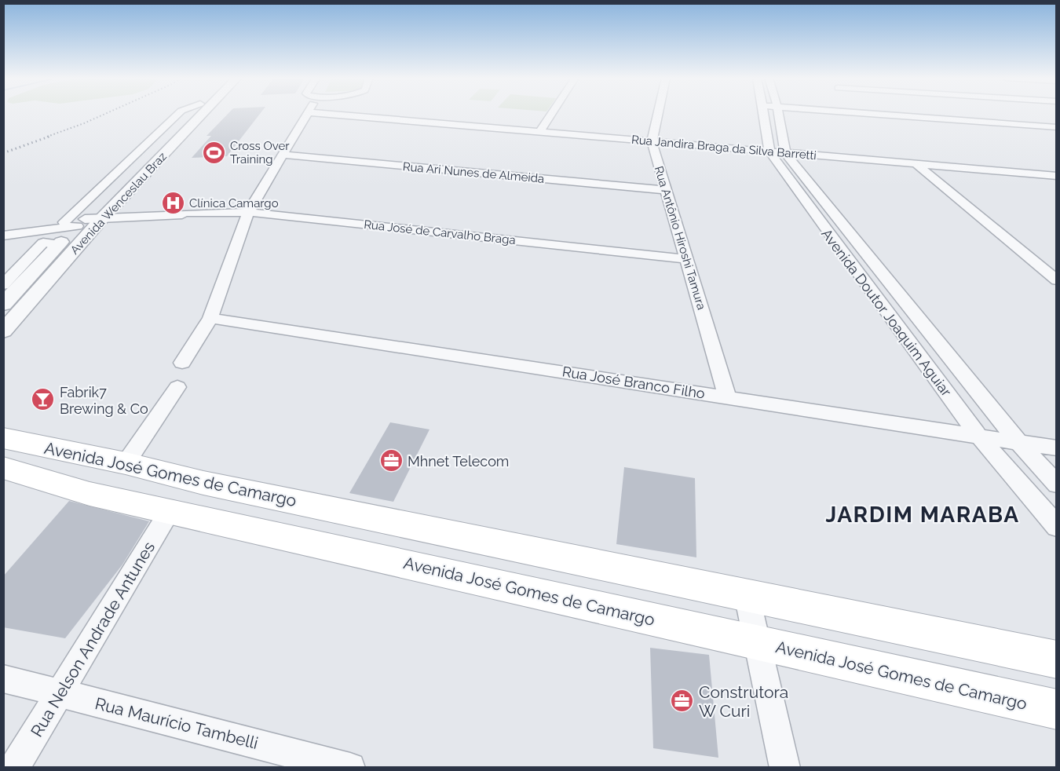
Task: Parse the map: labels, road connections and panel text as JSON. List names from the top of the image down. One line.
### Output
{"streets":{"main road":["Avenida José Gomes de Camargo"],"street":["Rua Jandira Braga da Silva Barretti","Rua Ari Nunes de Almeida","Avenida Wenceslau Braz","Rua José de Carvalho Braga","Rua Antônio Hiroshi Tamura","Avenida Doutor Joaquim Aguiar","Rua José Branco Filho","Rua Nelson Andrade Antunes","Rua Maurício Tambelli"]},"crossings":[["Rua Jandira Braga da Silva Barretti","Rua Ari Nunes de Almeida"],["Rua Jandira Braga da Silva Barretti","Rua Antônio Hiroshi Tamura"],["Rua Jandira Braga da Silva Barretti","Avenida Doutor Joaquim Aguiar"],["Rua Ari Nunes de Almeida","Rua Antônio Hiroshi Tamura"],["Avenida Wenceslau Braz","Rua José de Carvalho Braga"],["Rua José de Carvalho Braga","Rua Antônio Hiroshi Tamura"],["Rua Antônio Hiroshi Tamura","Rua José Branco Filho"],["Avenida Doutor Joaquim Aguiar","Rua José Branco Filho"],["Avenida José Gomes de Camargo","Rua Nelson Andrade Antunes"],["Rua Nelson Andrade Antunes","Rua Maurício Tambelli"]],"districts":["JARDIM MARABA"],"places":{"sports":["Cross Over Training"],"hospital":["Clínica Camargo"],"bar":["Fabrik7 Brewing & Co"],"office":["Mhnet Telecom","Construtora W Curi"]}}
